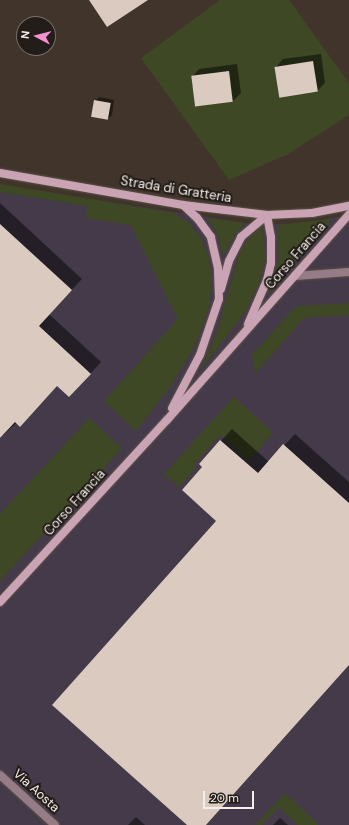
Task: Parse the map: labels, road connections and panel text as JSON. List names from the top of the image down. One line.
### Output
{"streets":{"street":["Strada di Gratteria","Corso Francia","Via Aosta"]},"crossings":[["Strada di Gratteria","Corso Francia"]],"scale_bar":"20 m","north":"left"}
